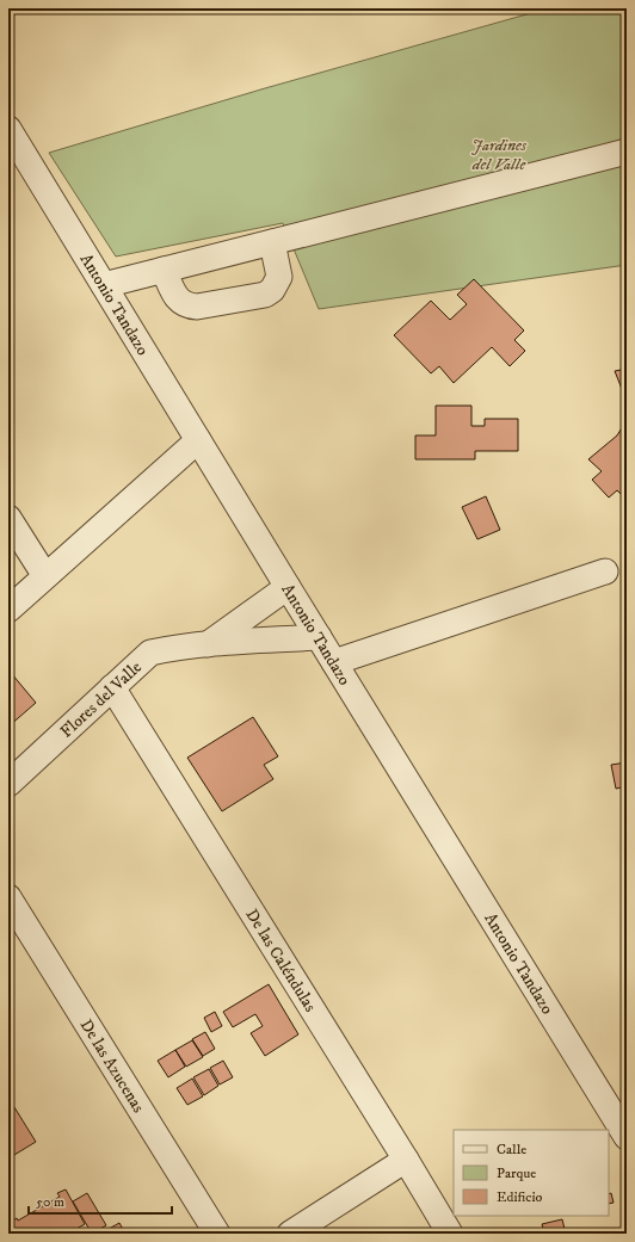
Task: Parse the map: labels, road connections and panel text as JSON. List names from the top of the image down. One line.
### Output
{"streets":{"street":["Antonio Tandazo","Flores del Valle","De las Caléndulas","De las Azucenas"]},"crossings":[["Antonio Tandazo","Flores del Valle"],["Flores del Valle","De las Caléndulas"]],"parks":["Jardines del Valle"],"legend":["Calle","Parque","Edificio"],"scale_bar":"50 m"}
